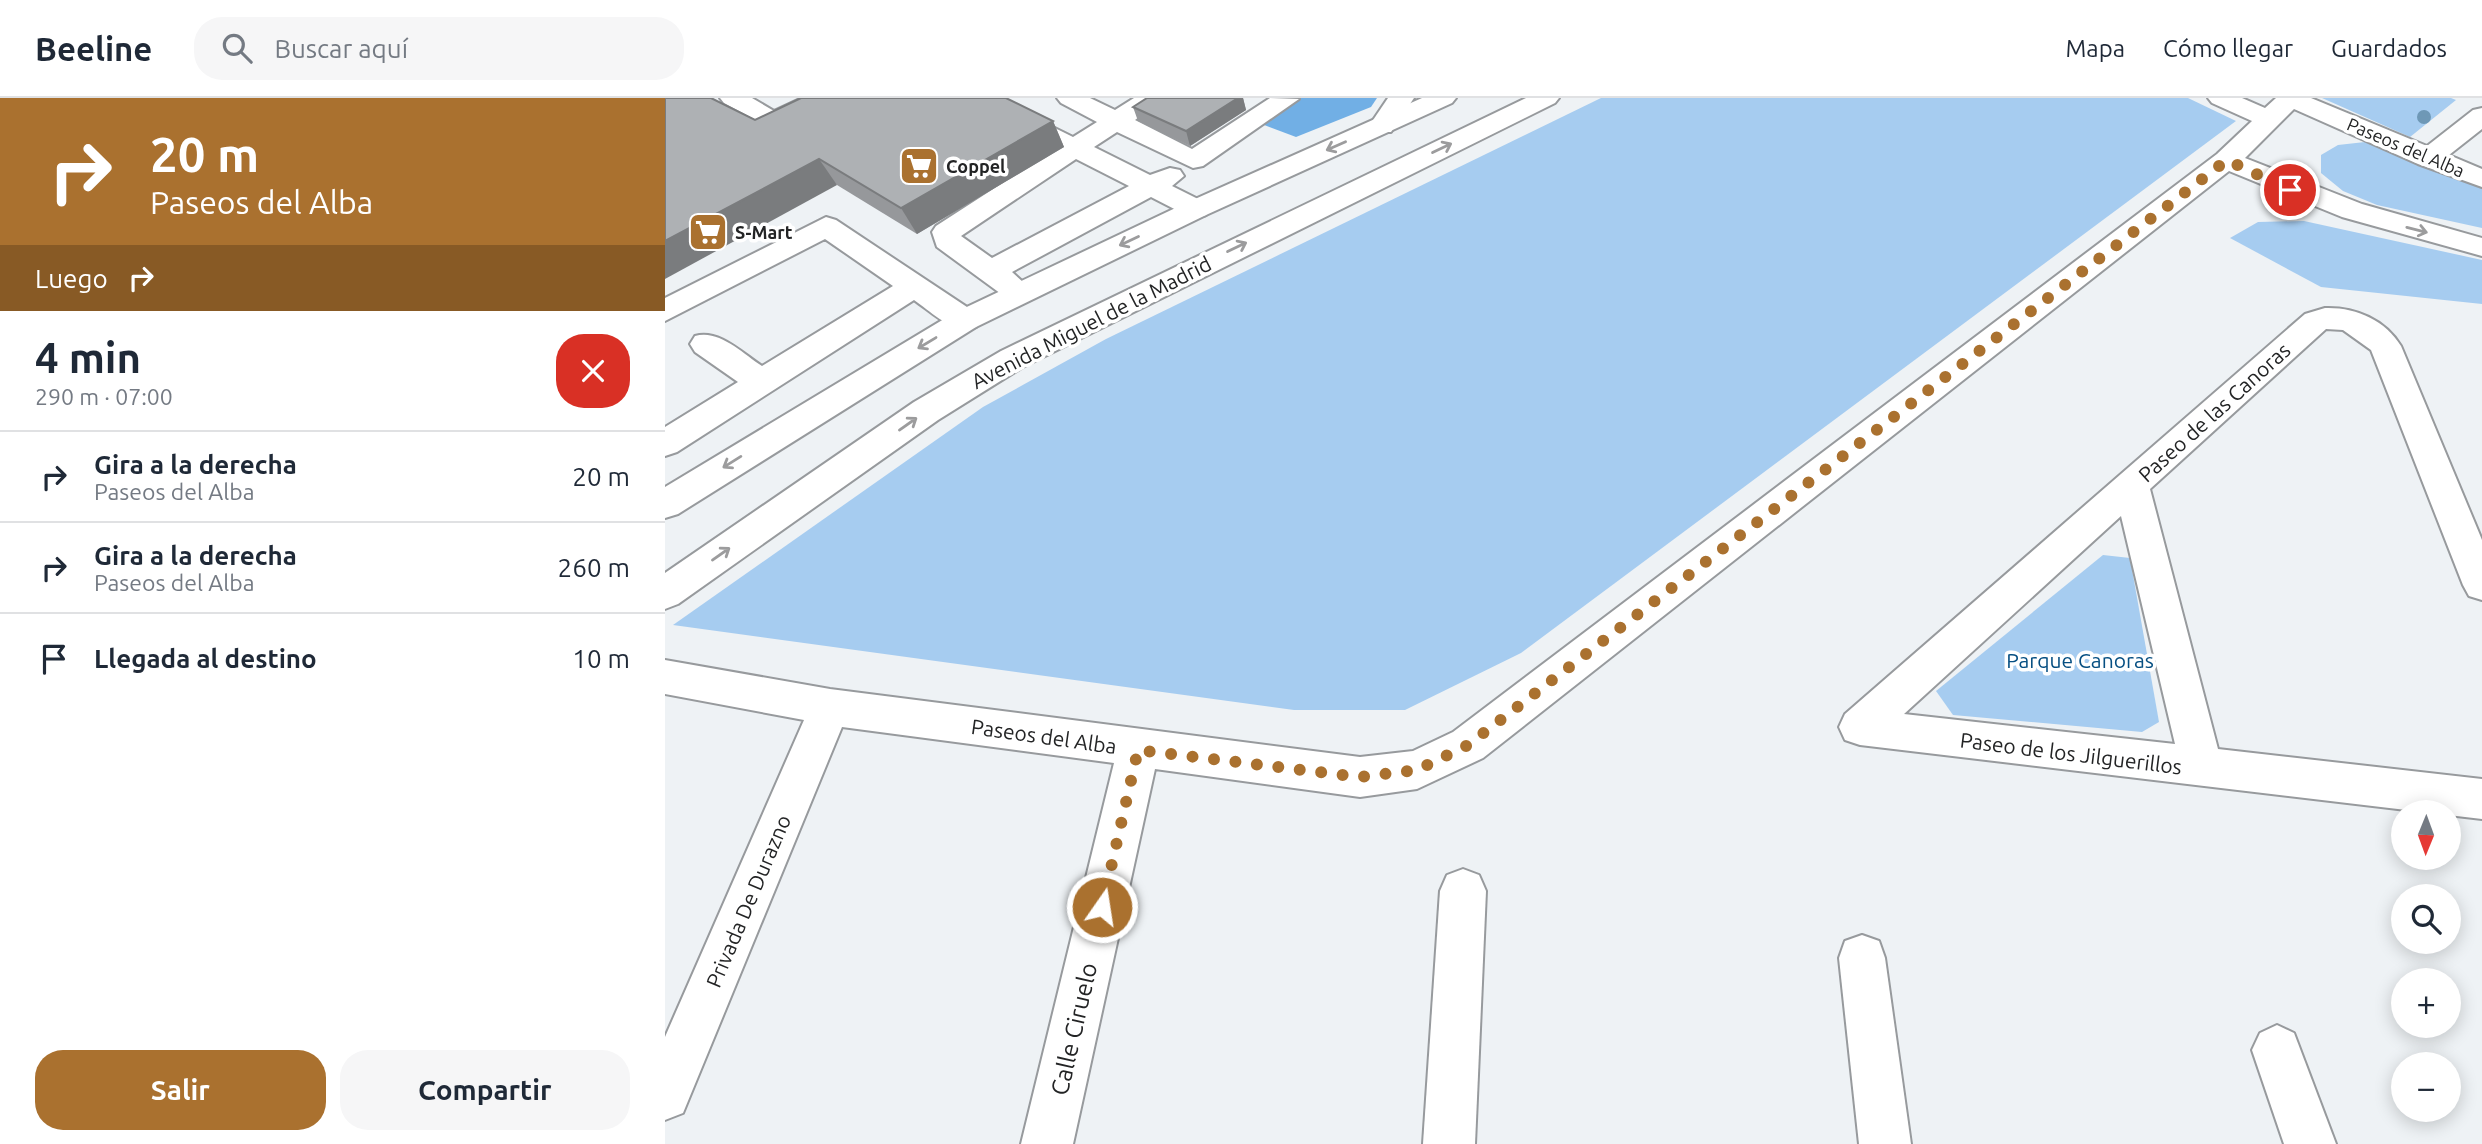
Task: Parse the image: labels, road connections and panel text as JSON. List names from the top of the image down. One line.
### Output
{"streets":{"street":["Paseos del Alba","Avenida Miguel de la Madrid","Paseo de las Canoras","Paseo de los Jilguerillos","Privada De Durazno","Calle Ciruelo"]},"crossings":[["Paseos del Alba","Privada De Durazno"],["Paseos del Alba","Calle Ciruelo"],["Paseo de las Canoras","Paseo de los Jilguerillos"]],"parks":["Parque Canoras"],"places":{"supermarket":["Coppel","S-Mart"]},"north":"bottom","page":{"header":"Beeline","search":"Buscar aquí","nav":["Mapa","Cómo llegar","Guardados"],"turn":["20 m","Paseos del Alba"],"then":"Luego","heading":["4 min","290 m · 07:00"],"list":[{"name":"Gira a la derecha","note":"Paseos del Alba","value":"20 m"},{"name":"Gira a la derecha","note":"Paseos del Alba","value":"260 m"},{"name":"Llegada al destino","value":"10 m"}],"map_buttons":["+","−"],"buttons":["Salir","Compartir"]}}
